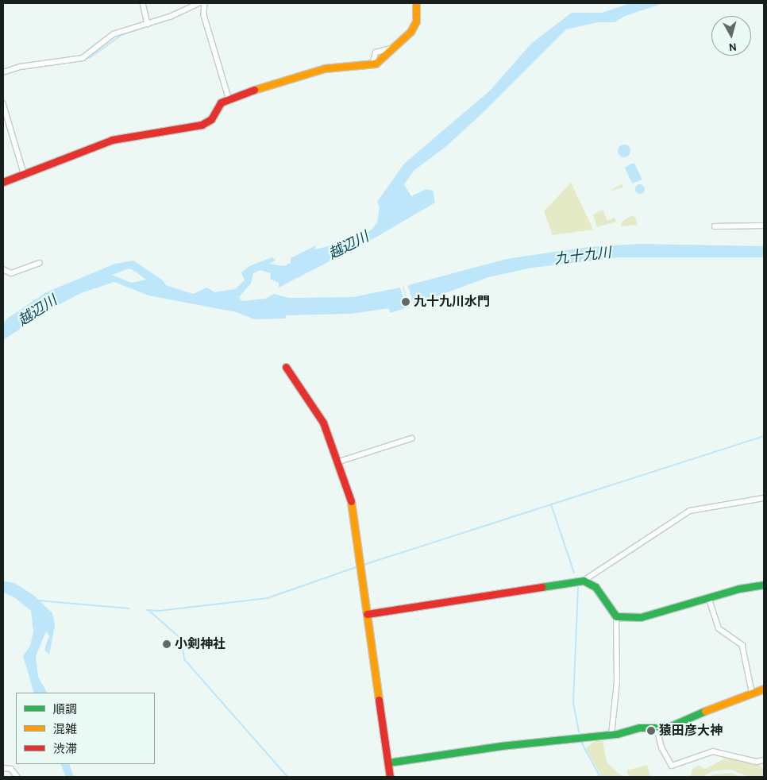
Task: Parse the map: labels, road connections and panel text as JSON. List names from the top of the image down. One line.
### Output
{"water":["越辺川","九十九川"],"places":["九十九川水門","小剣神社","猿田彦大神"],"legend":["順調","混雑","渋滞"],"north":"bottom"}
